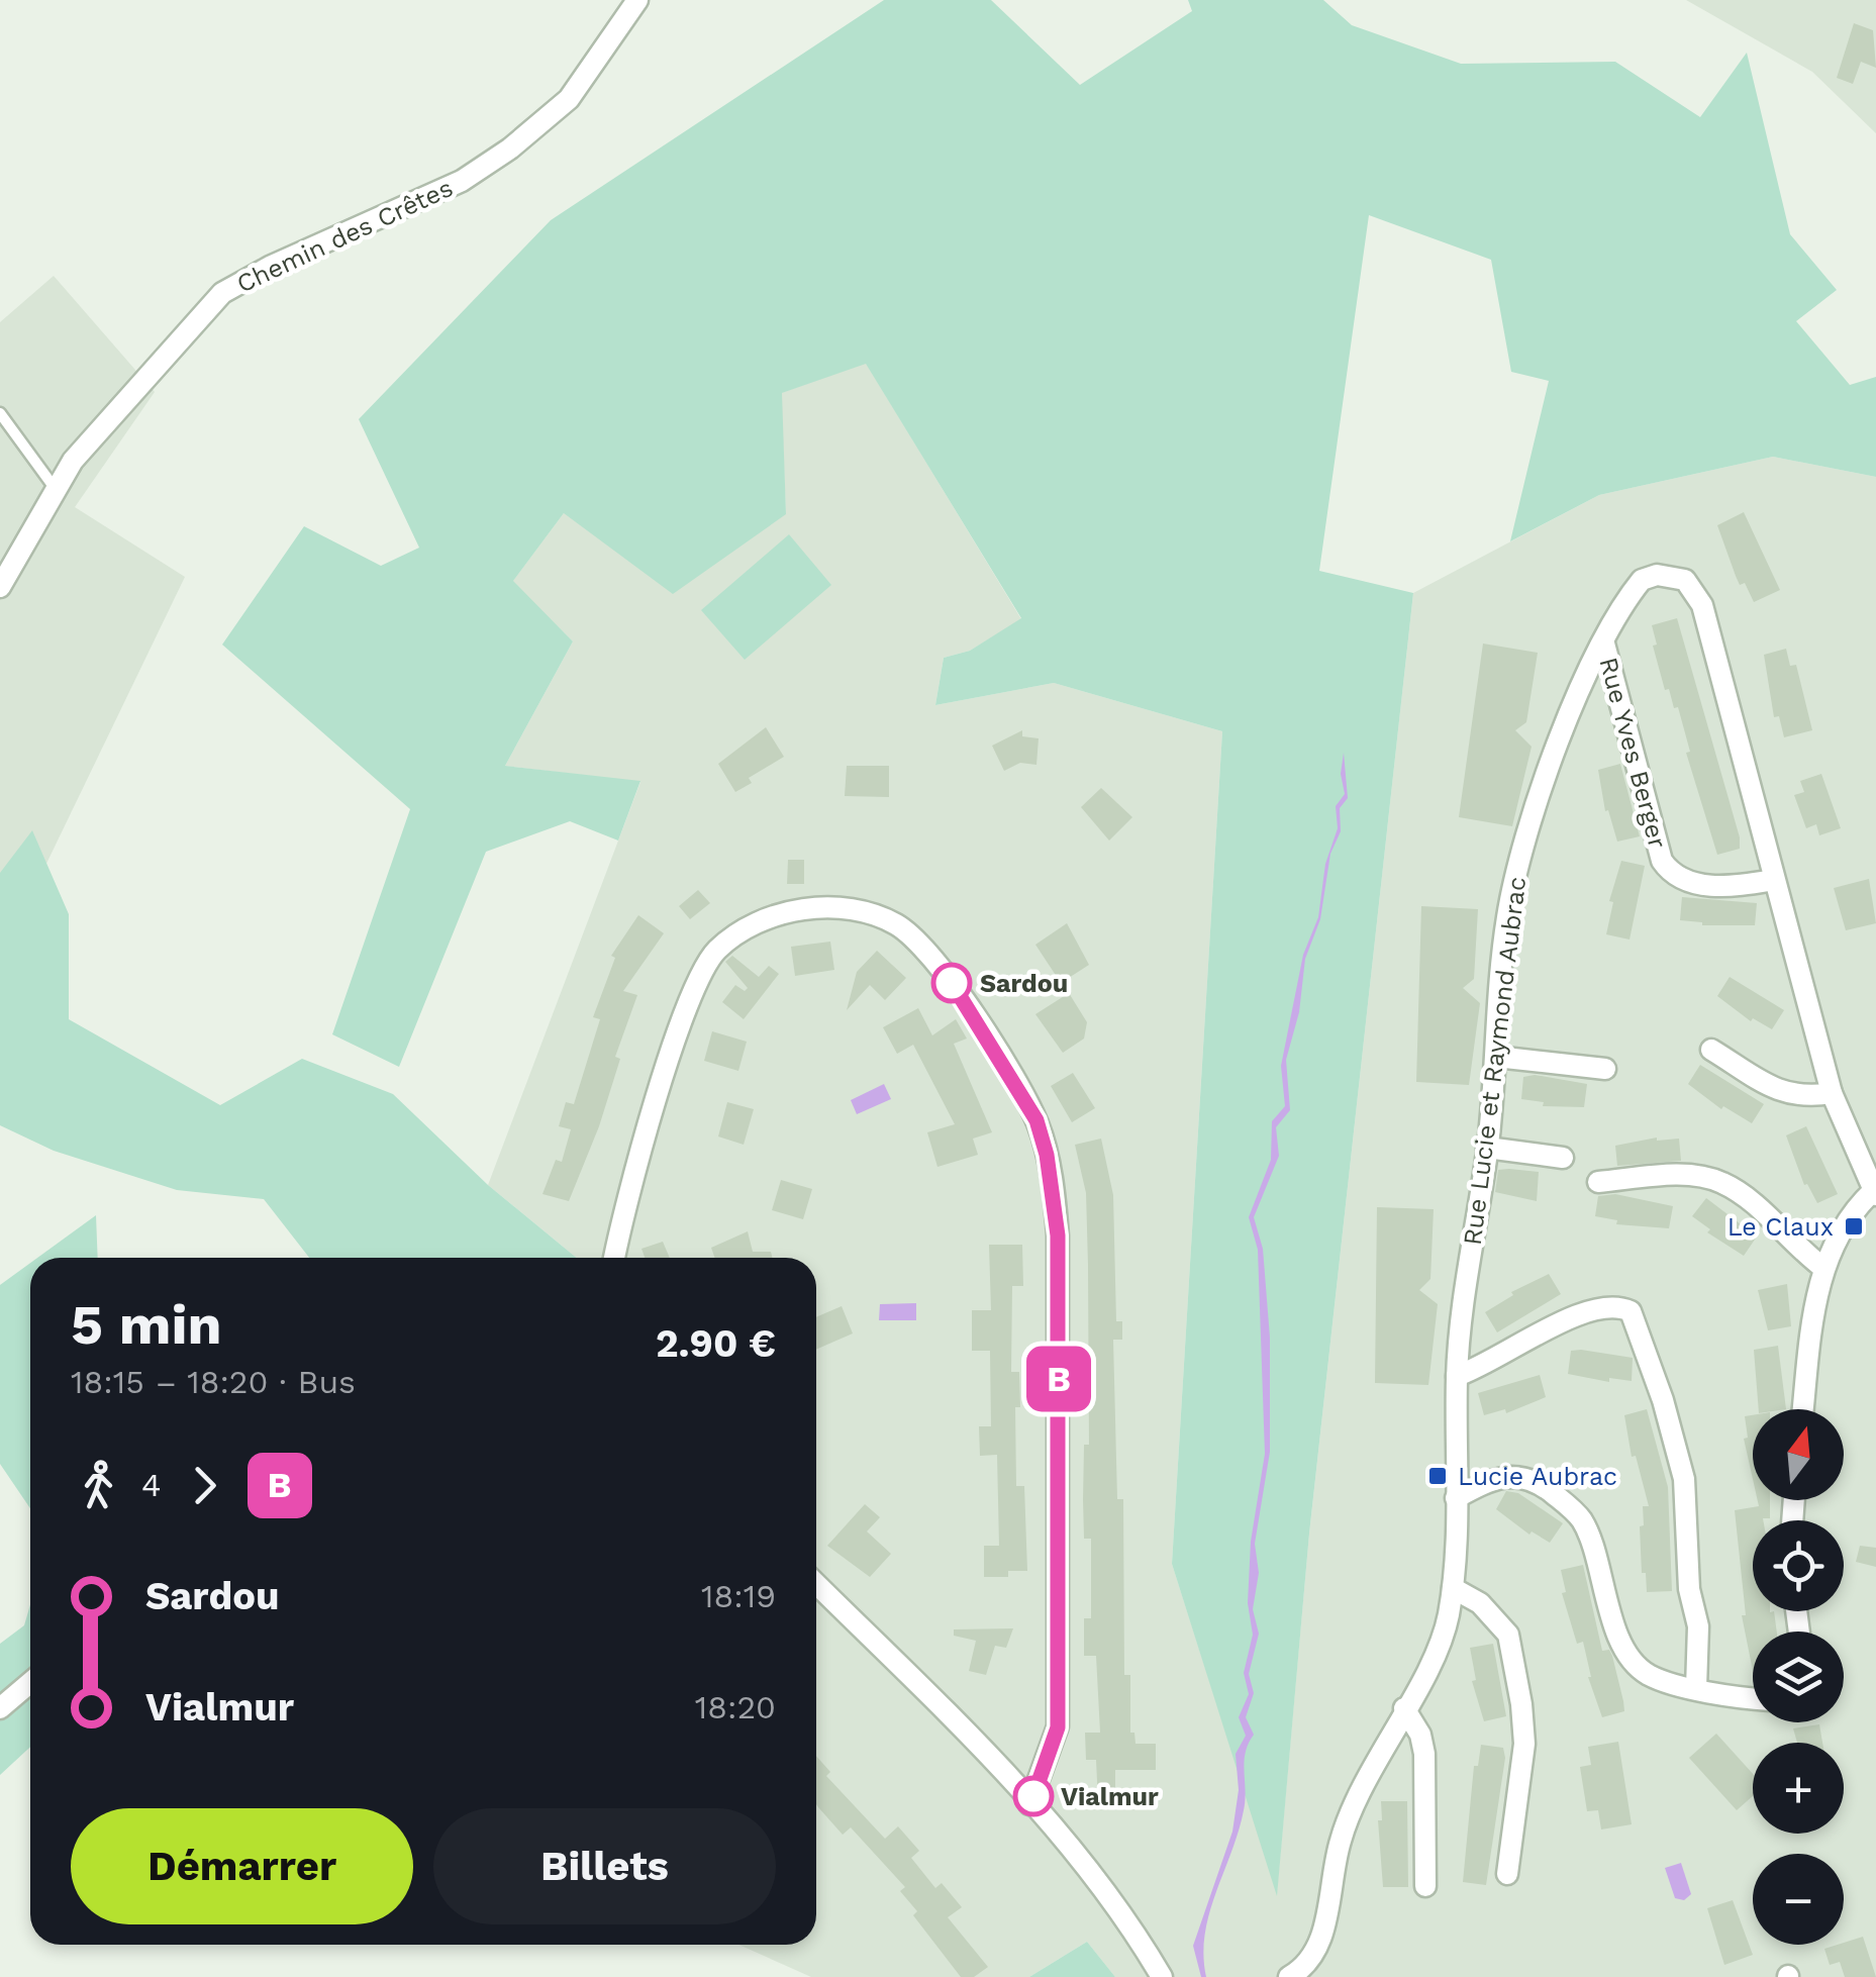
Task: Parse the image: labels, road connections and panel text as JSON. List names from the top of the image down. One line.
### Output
{"streets":{"street":["Chemin des Crêtes","Rue Yves Berger","Rue Lucie et Raymond Aubrac"]},"crossings":[["Rue Yves Berger","Rue Lucie et Raymond Aubrac"]],"places":{"other":["Sardou","Vialmur"],"transit":["Le Claux","Lucie Aubrac"]},"lines":["bus line B"],"north":"top","page":{"on_map":"B","heading":["5 min","18:15 – 18:20 · Bus","2.90 €"],"map_buttons":["+","−"],"legs":["4","B"],"list":[{"name":"Sardou","value":"18:19"},{"name":"Vialmur","value":"18:20"}],"buttons":["Démarrer","Billets"]}}
